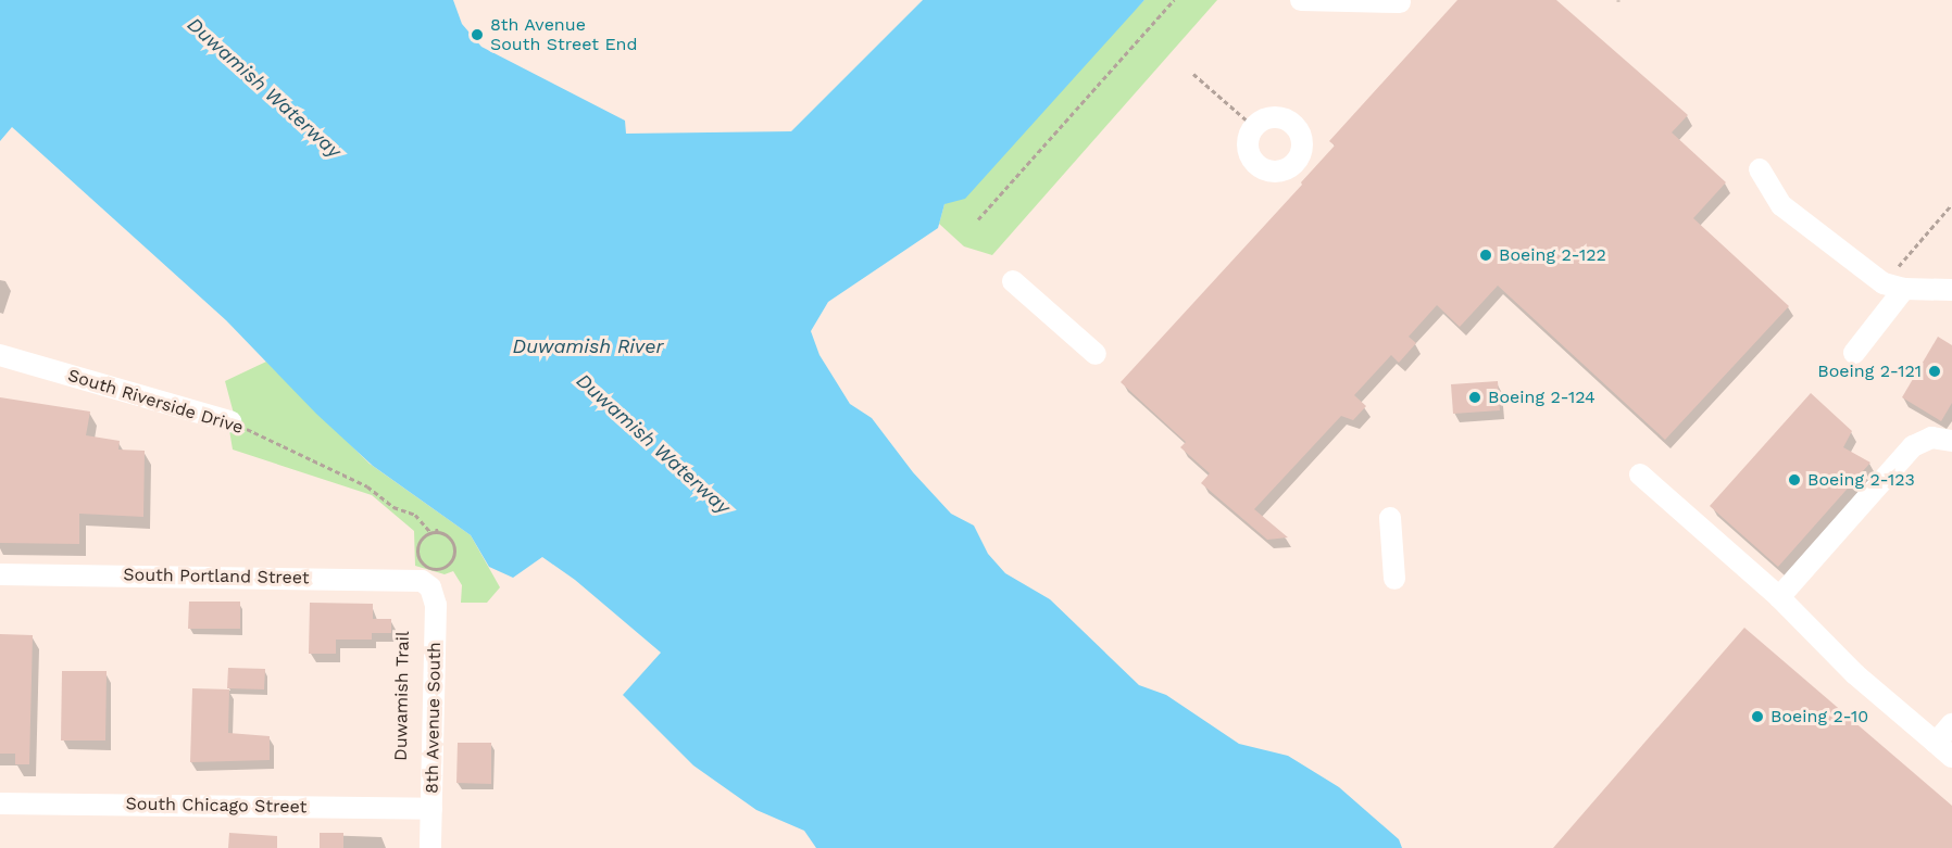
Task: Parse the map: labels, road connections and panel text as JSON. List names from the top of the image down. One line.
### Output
{"streets":{"street":["South Riverside Drive","South Portland Street","8th Avenue South","South Chicago Street"]},"crossings":[["South Portland Street","8th Avenue South"],["8th Avenue South","South Chicago Street"]],"water":["Duwamish Waterway","Duwamish River"],"places":["8th Avenue South Street End","Boeing 2-122","Boeing 2-121","Boeing 2-124","Boeing 2-123","Boeing 2-10"]}
